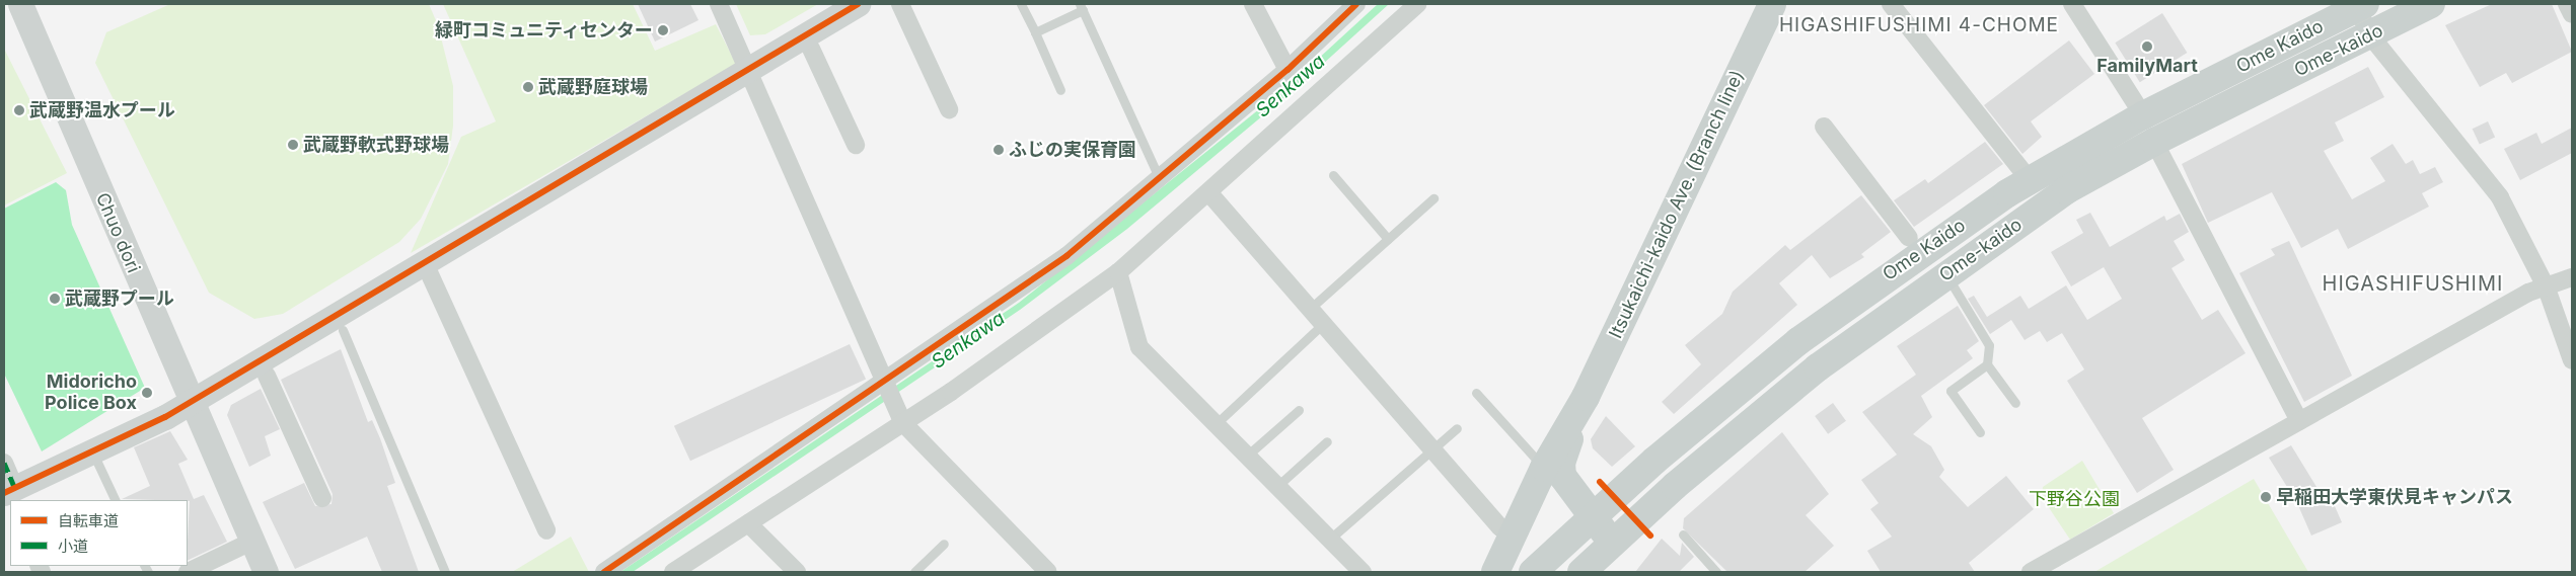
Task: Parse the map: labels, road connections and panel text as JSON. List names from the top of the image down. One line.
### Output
{"streets":{"main road":["Ome Kaido","Ome-kaido","Itsukaichi-kaido Ave. (Branch line)"],"street":["Chuo dori"]},"crossings":[["Ome Kaido","Itsukaichi-kaido Ave. (Branch line)"],["Ome-kaido","Itsukaichi-kaido Ave. (Branch line)"]],"districts":["HIGASHIFUSHIMI 4-CHOME","HIGASHIFUSHIMI"],"water":["Senkawa"],"parks":["下野谷公園"],"places":["緑町コミュニティセンター","FamilyMart","武蔵野庭球場","武蔵野温水プール","武蔵野軟式野球場","ふじの実保育園","武蔵野プール","Midoricho Police Box","早稲田大学東伏見キャンパス"],"legend":["自転車道","小道"]}
